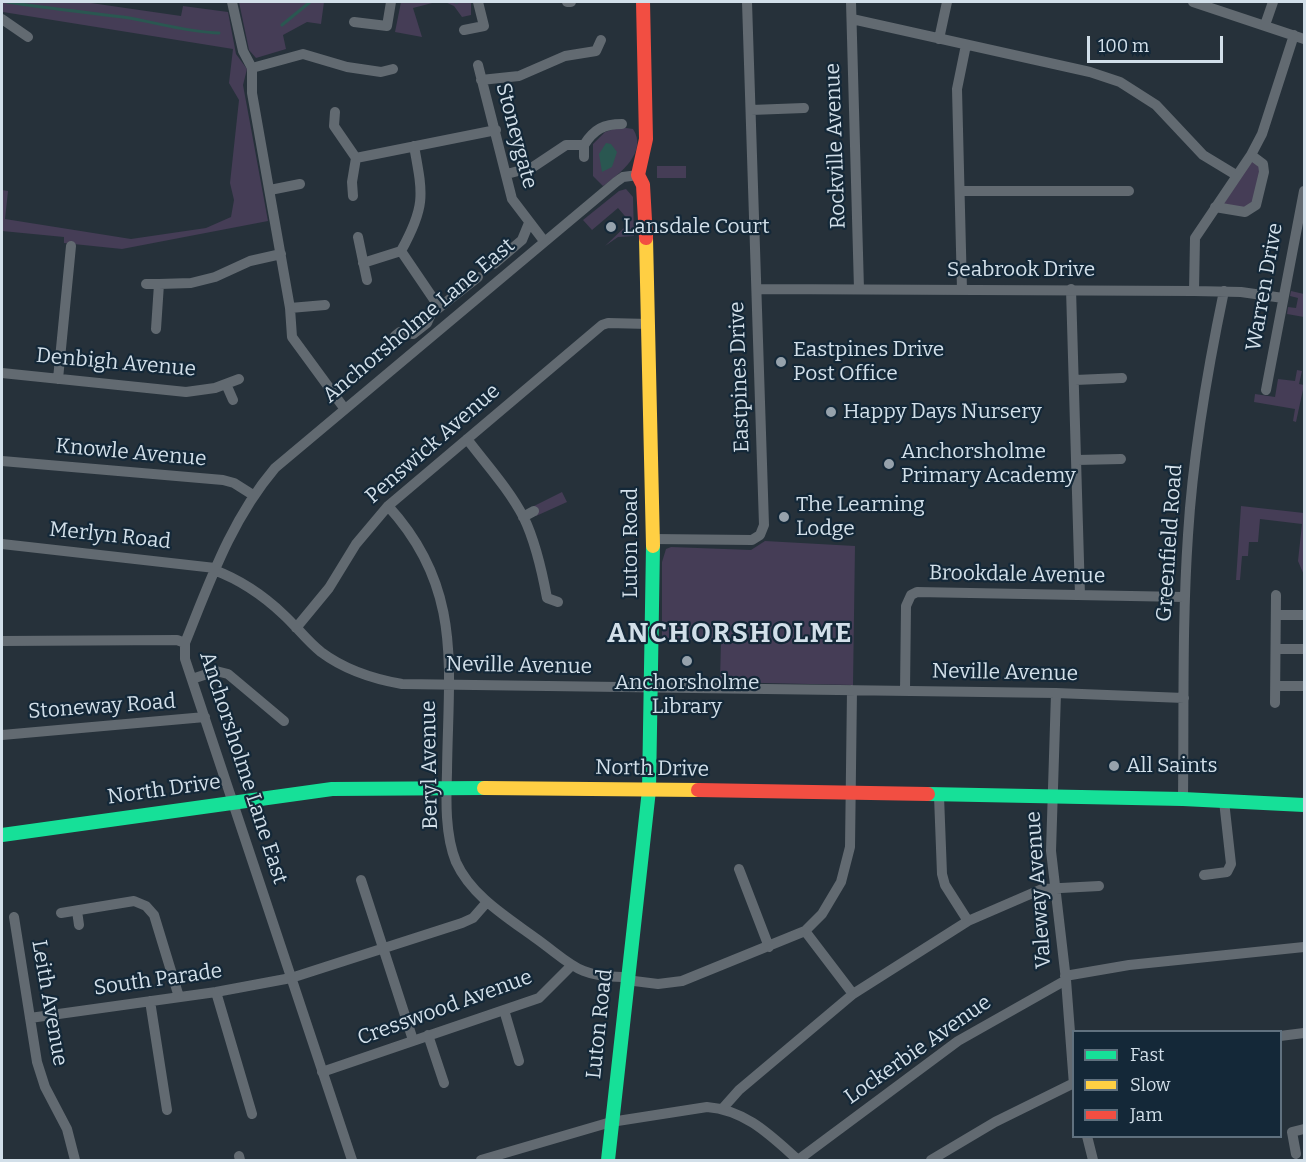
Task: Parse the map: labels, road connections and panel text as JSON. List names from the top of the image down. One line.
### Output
{"streets":{"street":["Stoneygate","Rockville Avenue","Seabrook Drive","Warren Drive","Anchorsholme Lane East","Denbigh Avenue","Eastpines Drive","Penswick Avenue","Knowle Avenue","Merlyn Road","Luton Road","Greenfield Road","Brookdale Avenue","Neville Avenue","Stoneway Road","Beryl Avenue","North Drive","Valeway Avenue","South Parade","Leith Avenue","Cresswood Avenue","Lockerbie Avenue"]},"crossings":[["Stoneygate","Anchorsholme Lane East"],["Rockville Avenue","Seabrook Drive"],["Seabrook Drive","Warren Drive"],["Seabrook Drive","Eastpines Drive"],["Seabrook Drive","Greenfield Road"],["Anchorsholme Lane East","Knowle Avenue"],["Anchorsholme Lane East","Merlyn Road"],["Anchorsholme Lane East","Luton Road"],["Anchorsholme Lane East","Neville Avenue"],["Anchorsholme Lane East","Stoneway Road"],["Anchorsholme Lane East","North Drive"],["Anchorsholme Lane East","South Parade"],["Anchorsholme Lane East","Cresswood Avenue"],["Eastpines Drive","Luton Road"],["Penswick Avenue","Luton Road"],["Penswick Avenue","Neville Avenue"],["Penswick Avenue","Beryl Avenue"],["Merlyn Road","Neville Avenue"],["Luton Road","Neville Avenue"],["Luton Road","Beryl Avenue"],["Luton Road","North Drive"],["Greenfield Road","Brookdale Avenue"],["Greenfield Road","Neville Avenue"],["Greenfield Road","North Drive"],["Brookdale Avenue","Neville Avenue"],["Neville Avenue","Beryl Avenue"],["Neville Avenue","Valeway Avenue"],["Beryl Avenue","North Drive"],["Beryl Avenue","South Parade"],["Beryl Avenue","Cresswood Avenue"],["North Drive","Valeway Avenue"],["Valeway Avenue","Lockerbie Avenue"],["South Parade","Leith Avenue"]],"districts":["ANCHORSHOLME"],"places":["Lansdale Court","Eastpines Drive Post Office","Happy Days Nursery","Anchorsholme Primary Academy","The Learning Lodge","Anchorsholme Library","All Saints"],"legend":["Fast","Slow","Jam"],"scale_bar":"100 m"}
